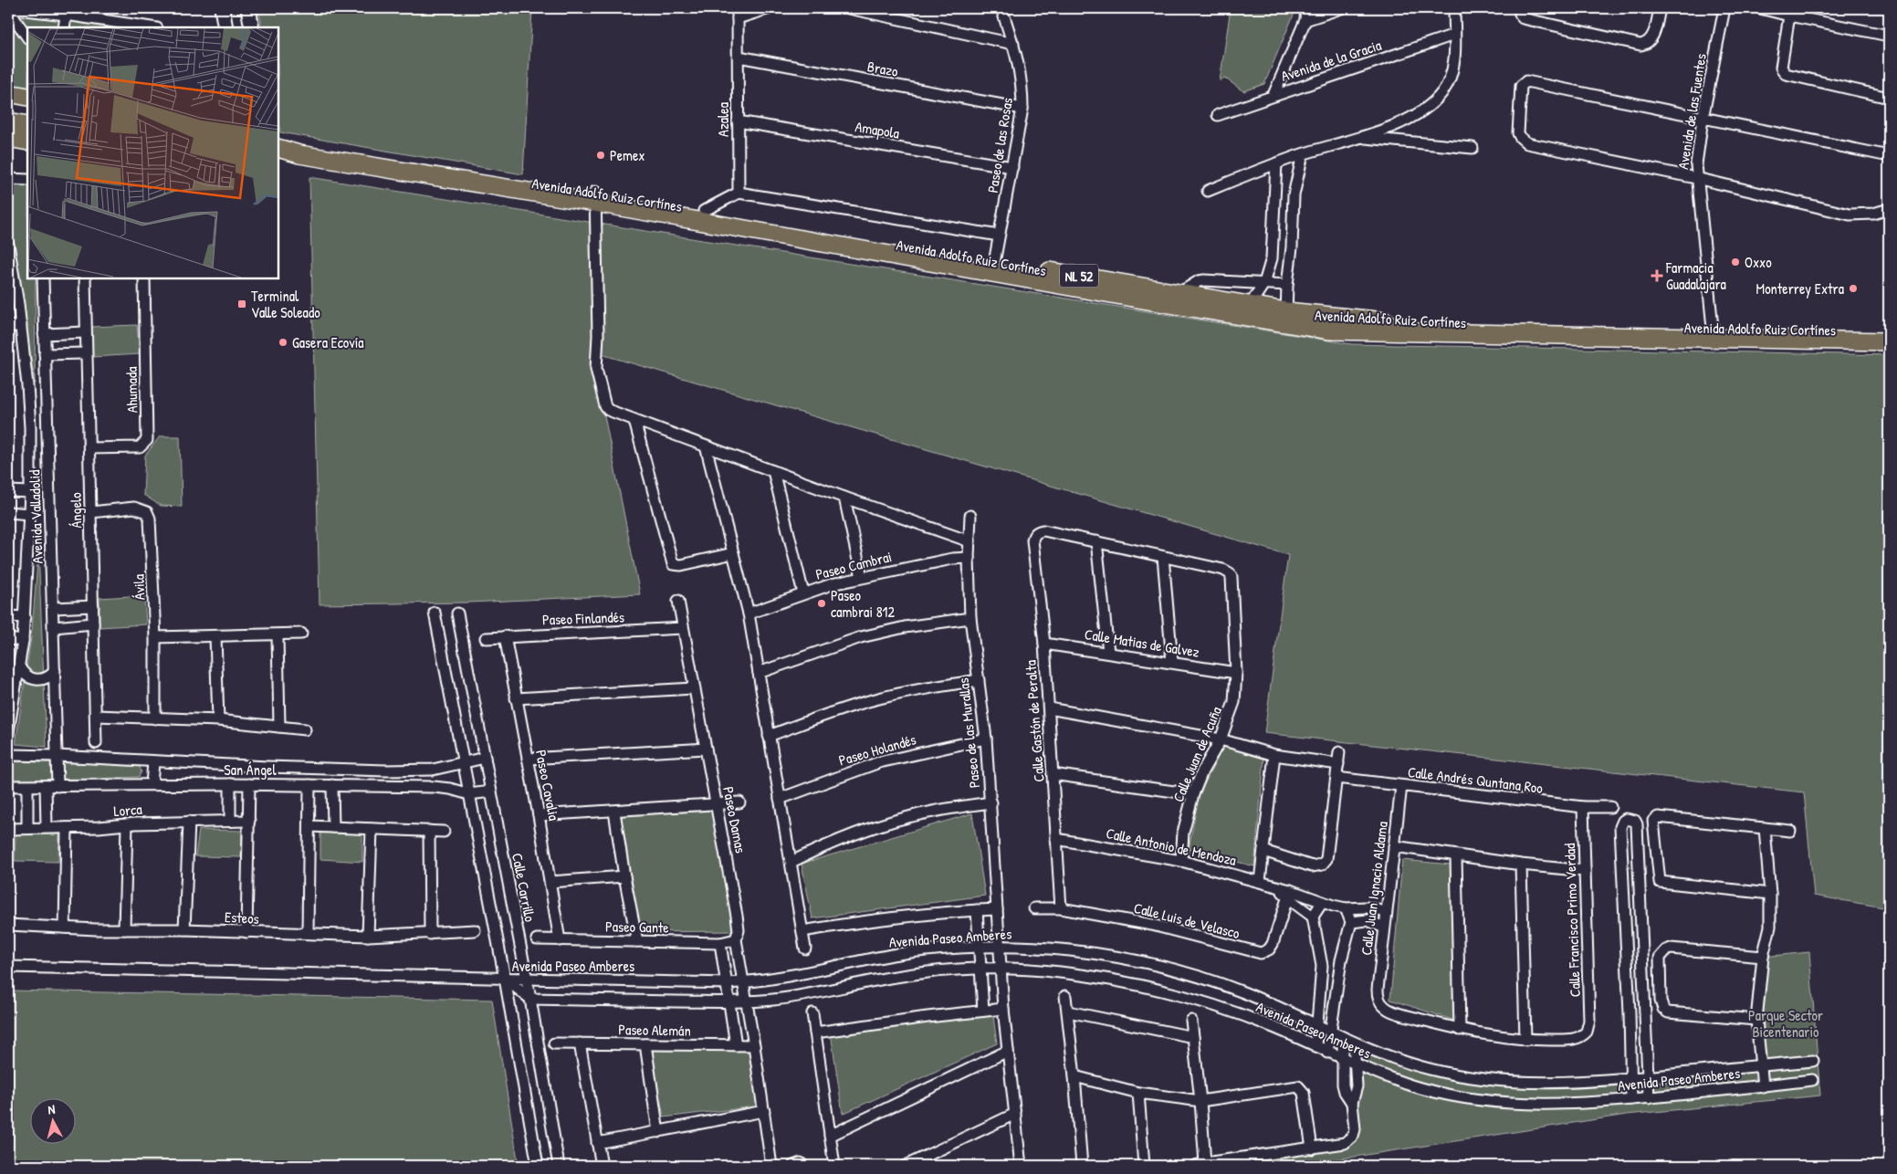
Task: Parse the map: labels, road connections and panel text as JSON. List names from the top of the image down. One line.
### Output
{"streets":{"main road":["Avenida Adolfo Ruiz Cortínes","NL 52"],"street":["Avenida de la Gracia","Brazo","Avenida de las Fuentes","Azalea","Amapola","Paseo de las Rosas","Ahumada","Ángelo","Avenida Valladolid","Paseo Cambrai","Ávila","Paseo Finlandés","Calle Matias de Galvez","Calle Gastón de Peralta","Paseo de las Murallas","Paseo Holandés","Calle Juan de Acuña","San Ángel","Calle Andrés Quntana Roo","Paseo Cavalia","Lorca","Paseo Damas","Calle Antonio de Mendoza","Calle Carrillo","Calle Juan Ignacio Aldama","Esteos","Calle Luis de Velasco","Calle Francisco Primo Verdad","Paseo Gante","Avenida Paseo Amberes","Paseo Alemán"]},"crossings":[["Brazo","Azalea"],["Brazo","Paseo de las Rosas"],["Avenida de las Fuentes","Avenida Adolfo Ruiz Cortínes"],["Azalea","Amapola"],["Amapola","Paseo de las Rosas"],["Paseo de las Rosas","Avenida Adolfo Ruiz Cortínes"],["Ahumada","Ángelo"],["Ángelo","Ávila"],["Avenida Valladolid","San Ángel"],["Paseo Cambrai","Paseo de las Murallas"],["Paseo Finlandés","Paseo Cavalia"],["Paseo Finlandés","Paseo Damas"],["Calle Matias de Galvez","Calle Gastón de Peralta"],["Calle Matias de Galvez","Calle Juan de Acuña"],["Calle Gastón de Peralta","Calle Antonio de Mendoza"],["Calle Gastón de Peralta","Calle Luis de Velasco"],["Paseo de las Murallas","Paseo Holandés"],["Paseo de las Murallas","Avenida Paseo Amberes"],["Calle Juan de Acuña","Calle Antonio de Mendoza"],["San Ángel","Calle Carrillo"],["Calle Andrés Quntana Roo","Calle Juan Ignacio Aldama"],["Calle Andrés Quntana Roo","Calle Francisco Primo Verdad"],["Paseo Cavalia","Paseo Gante"],["Paseo Damas","Paseo Gante"],["Paseo Damas","Avenida Paseo Amberes"],["Paseo Damas","Paseo Alemán"],["Calle Antonio de Mendoza","Calle Luis de Velasco"],["Calle Carrillo","Avenida Paseo Amberes"]],"parks":["Parque Sector Bicentenario"],"places":{"other":["Pemex","Oxxo","Monterrey Extra","Gasera Ecovía","Paseo cambrai 812"],"health":["Farmacia Guadalajara"],"transit":["Terminal Valle Soleado"]},"north":"top"}
